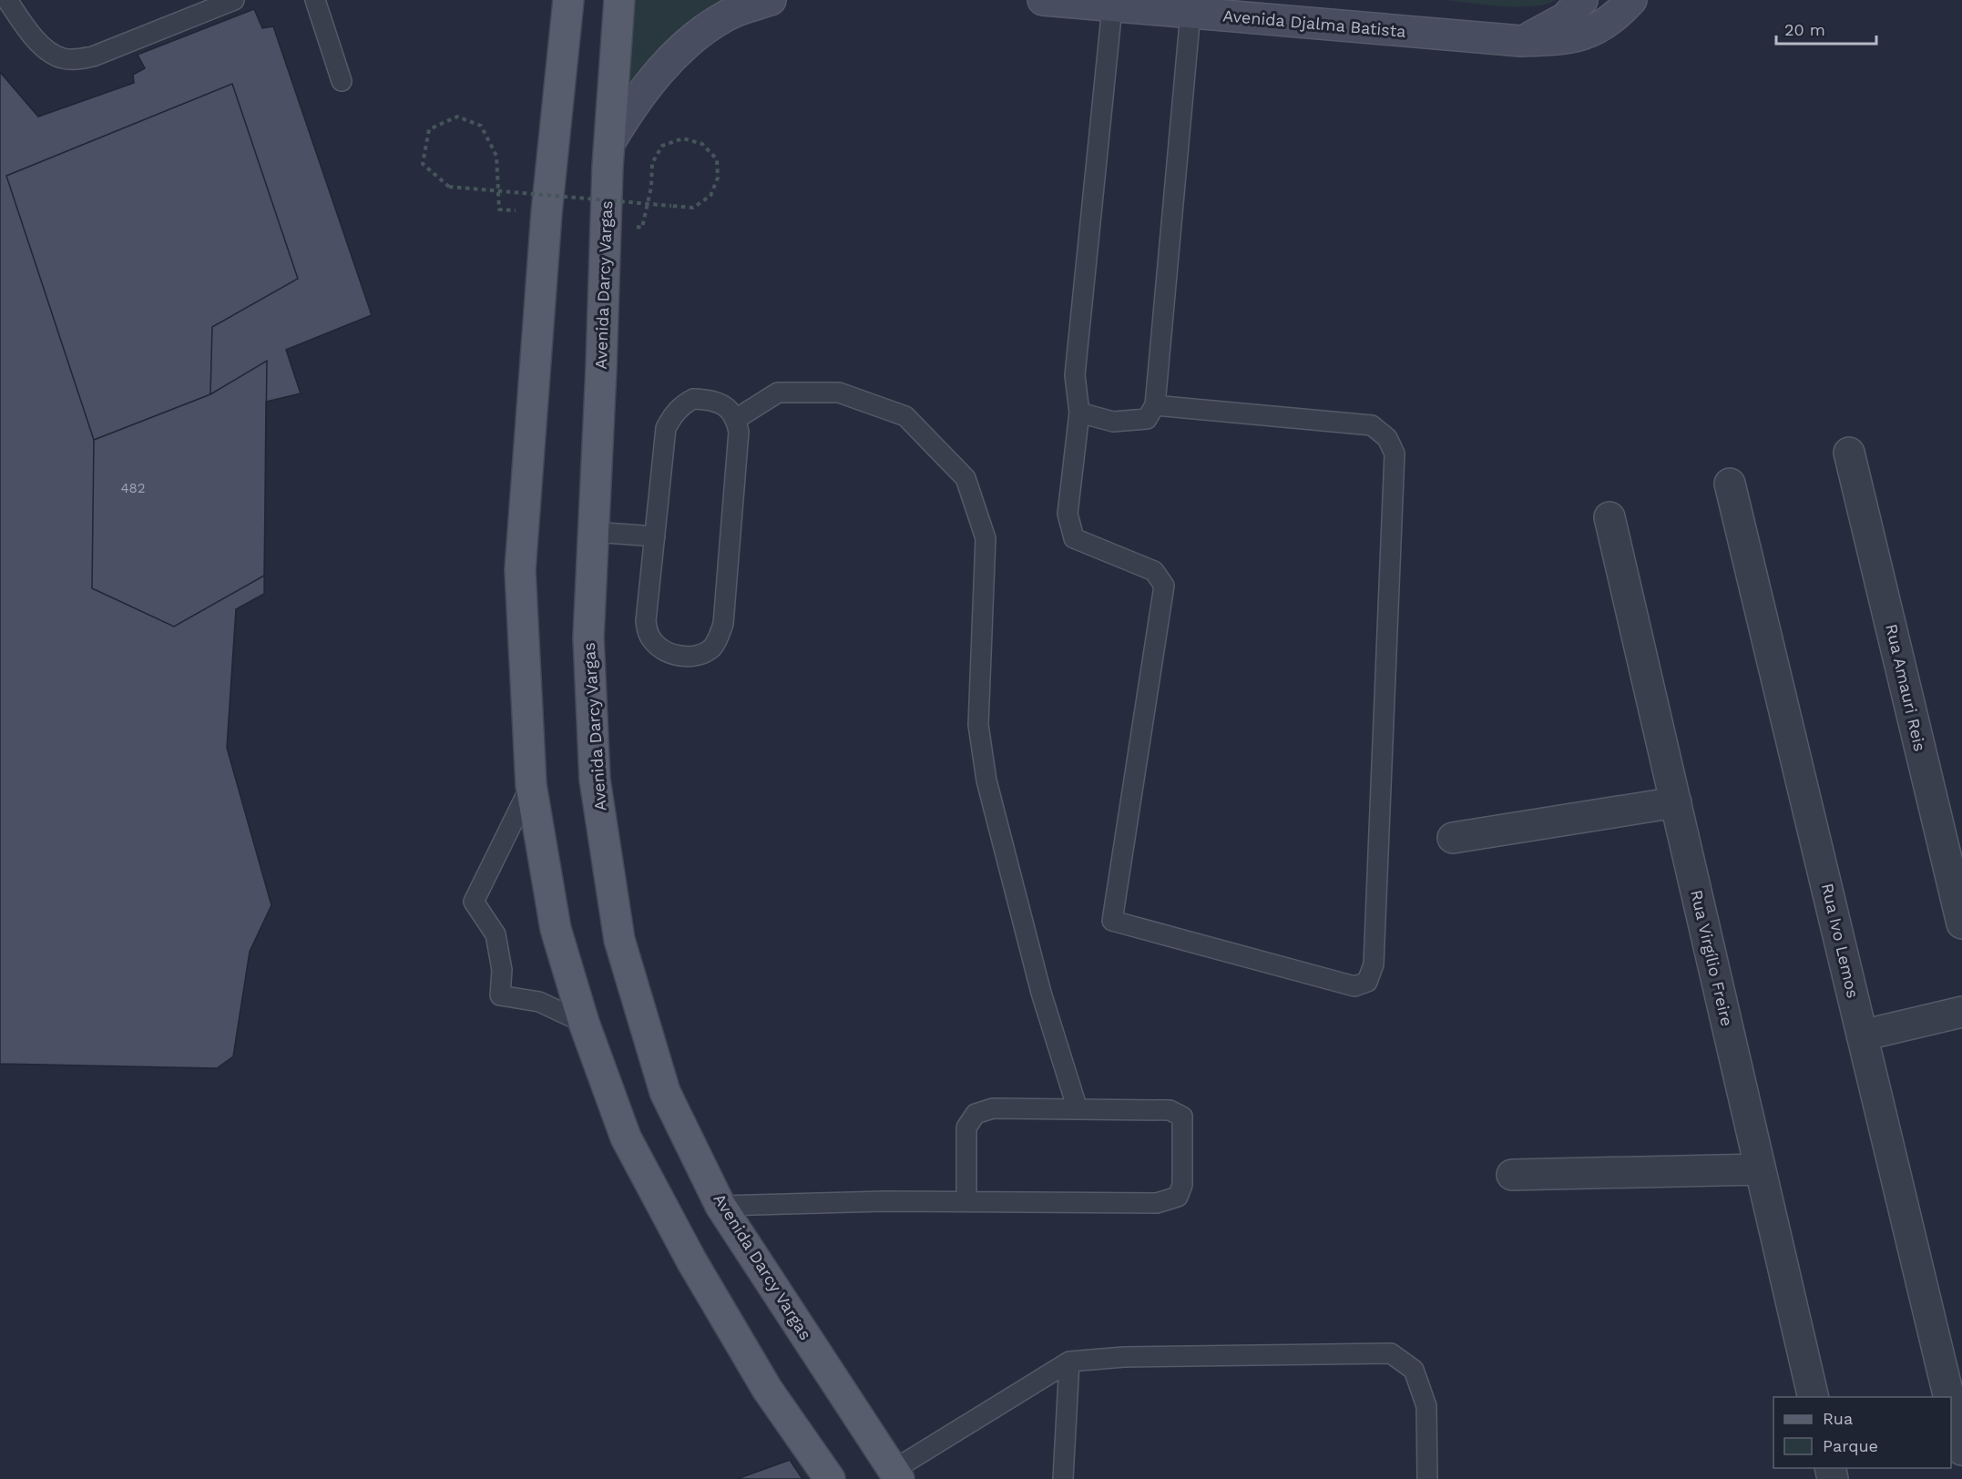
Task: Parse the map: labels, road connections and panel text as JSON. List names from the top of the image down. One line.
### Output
{"streets":{"main road":["Avenida Djalma Batista","Avenida Darcy Vargas"],"street":["Rua Amauri Reis","Rua Ivo Lemos","Rua Virgílio Freire"]},"house_numbers":["482"],"legend":["Rua","Parque"],"scale_bar":"20 m"}
